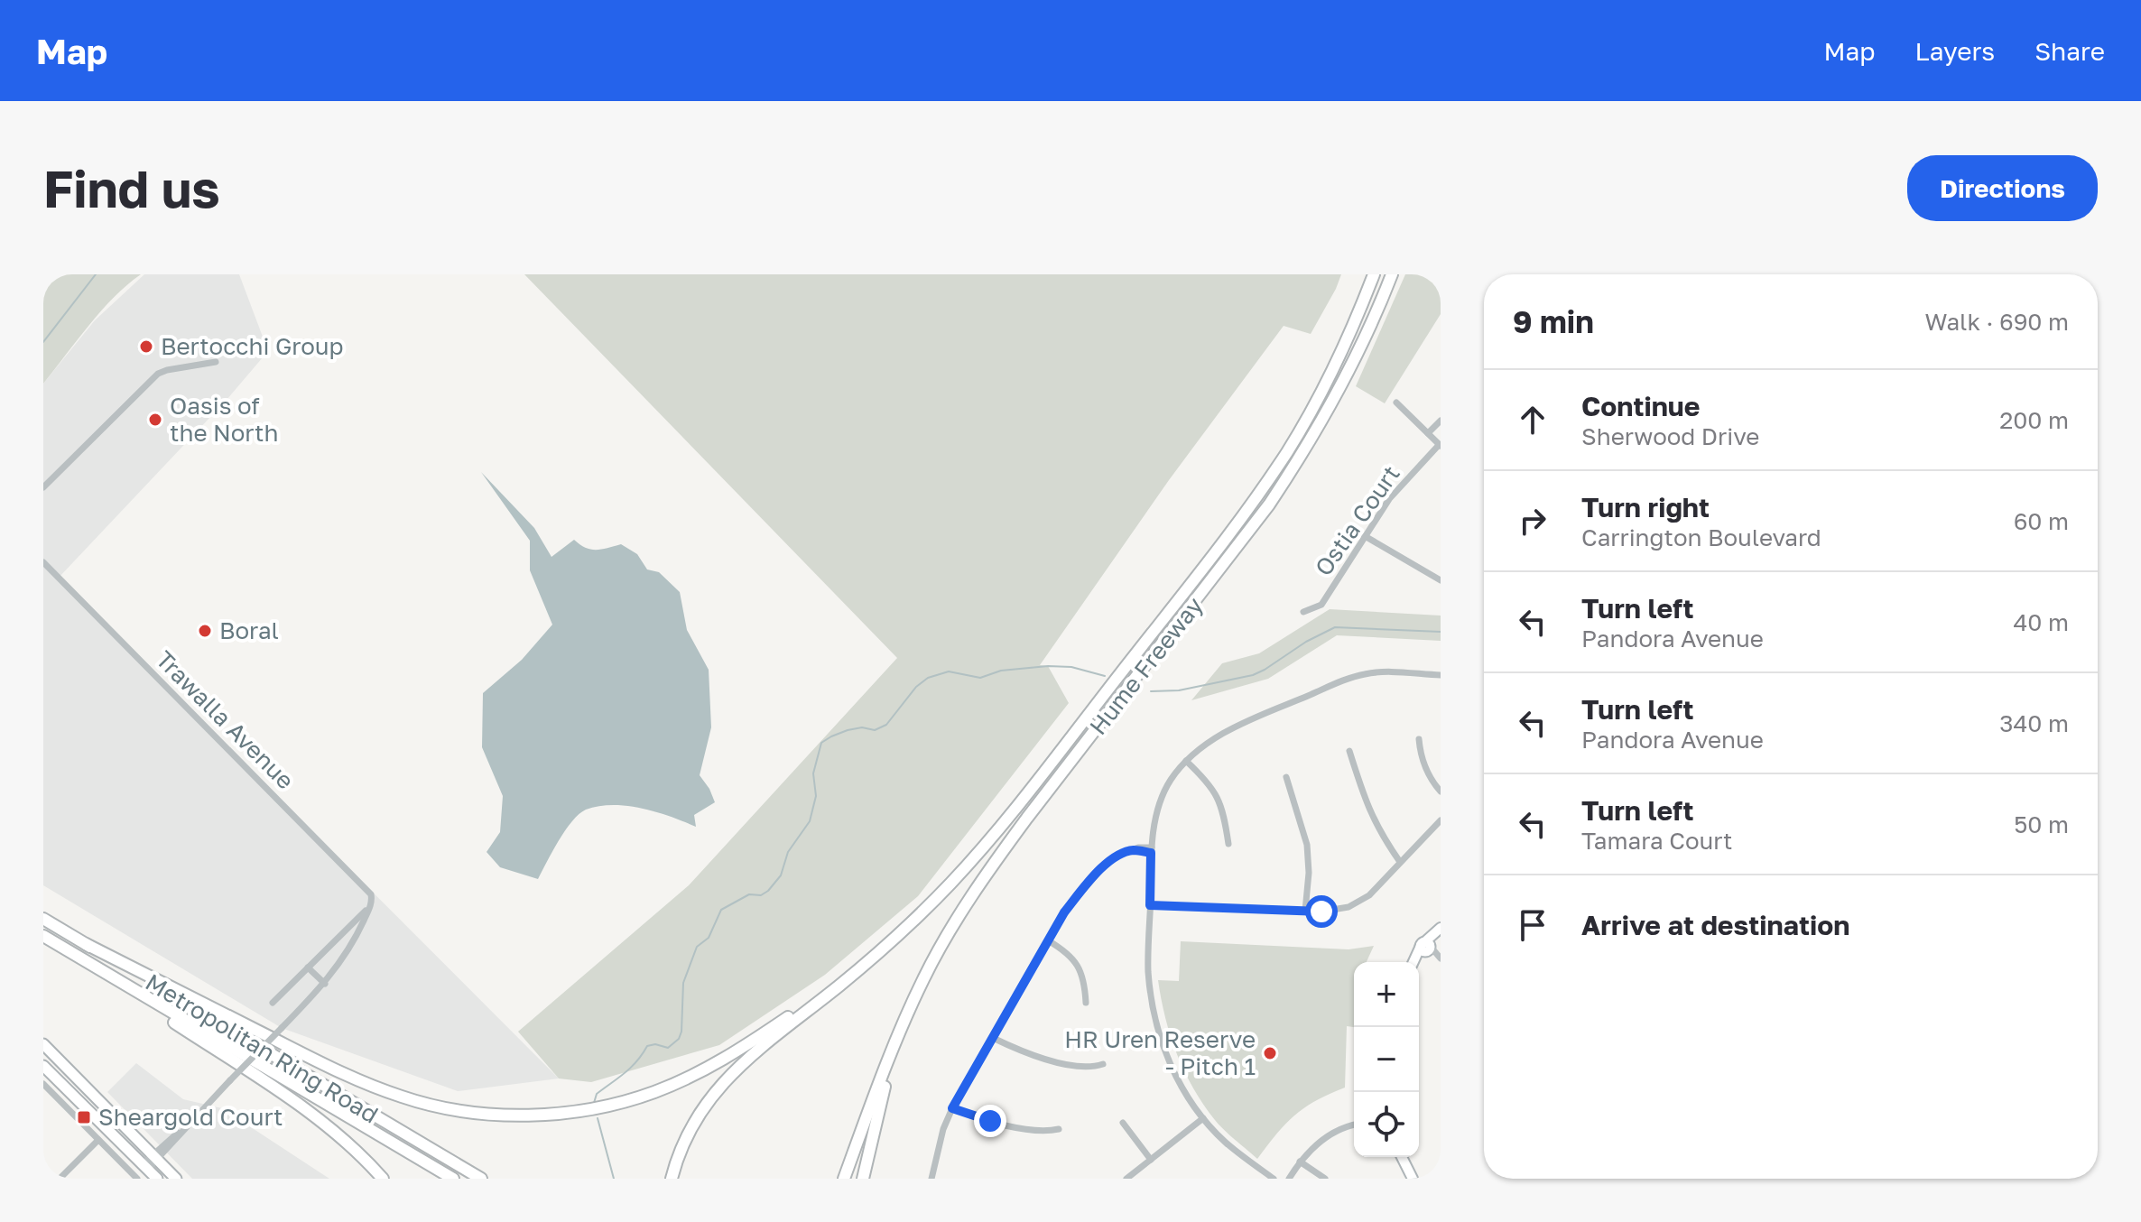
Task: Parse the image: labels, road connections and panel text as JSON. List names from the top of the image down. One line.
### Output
{"streets":{"highway":["Hume Freeway","Metropolitan Ring Road"],"street":["Ostia Court","Trawalla Avenue"]},"places":{"other":["Bertocchi Group","Oasis of the North","Boral","HR Uren Reserve - Pitch 1"],"transit":["Sheargold Court"]},"page":{"header":"Map","nav":["Map","Layers","Share"],"buttons":"Directions","title":"Find us","heading":["9 min","Walk · 690 m"],"list":[["Continue","Sherwood Drive","200 m"],["Turn right","Carrington Boulevard","60 m"],["Turn left","Pandora Avenue","40 m"],["Turn left","Pandora Avenue","340 m"],["Turn left","Tamara Court","50 m"],"Arrive at destination"],"map_buttons":["+","−"]}}
